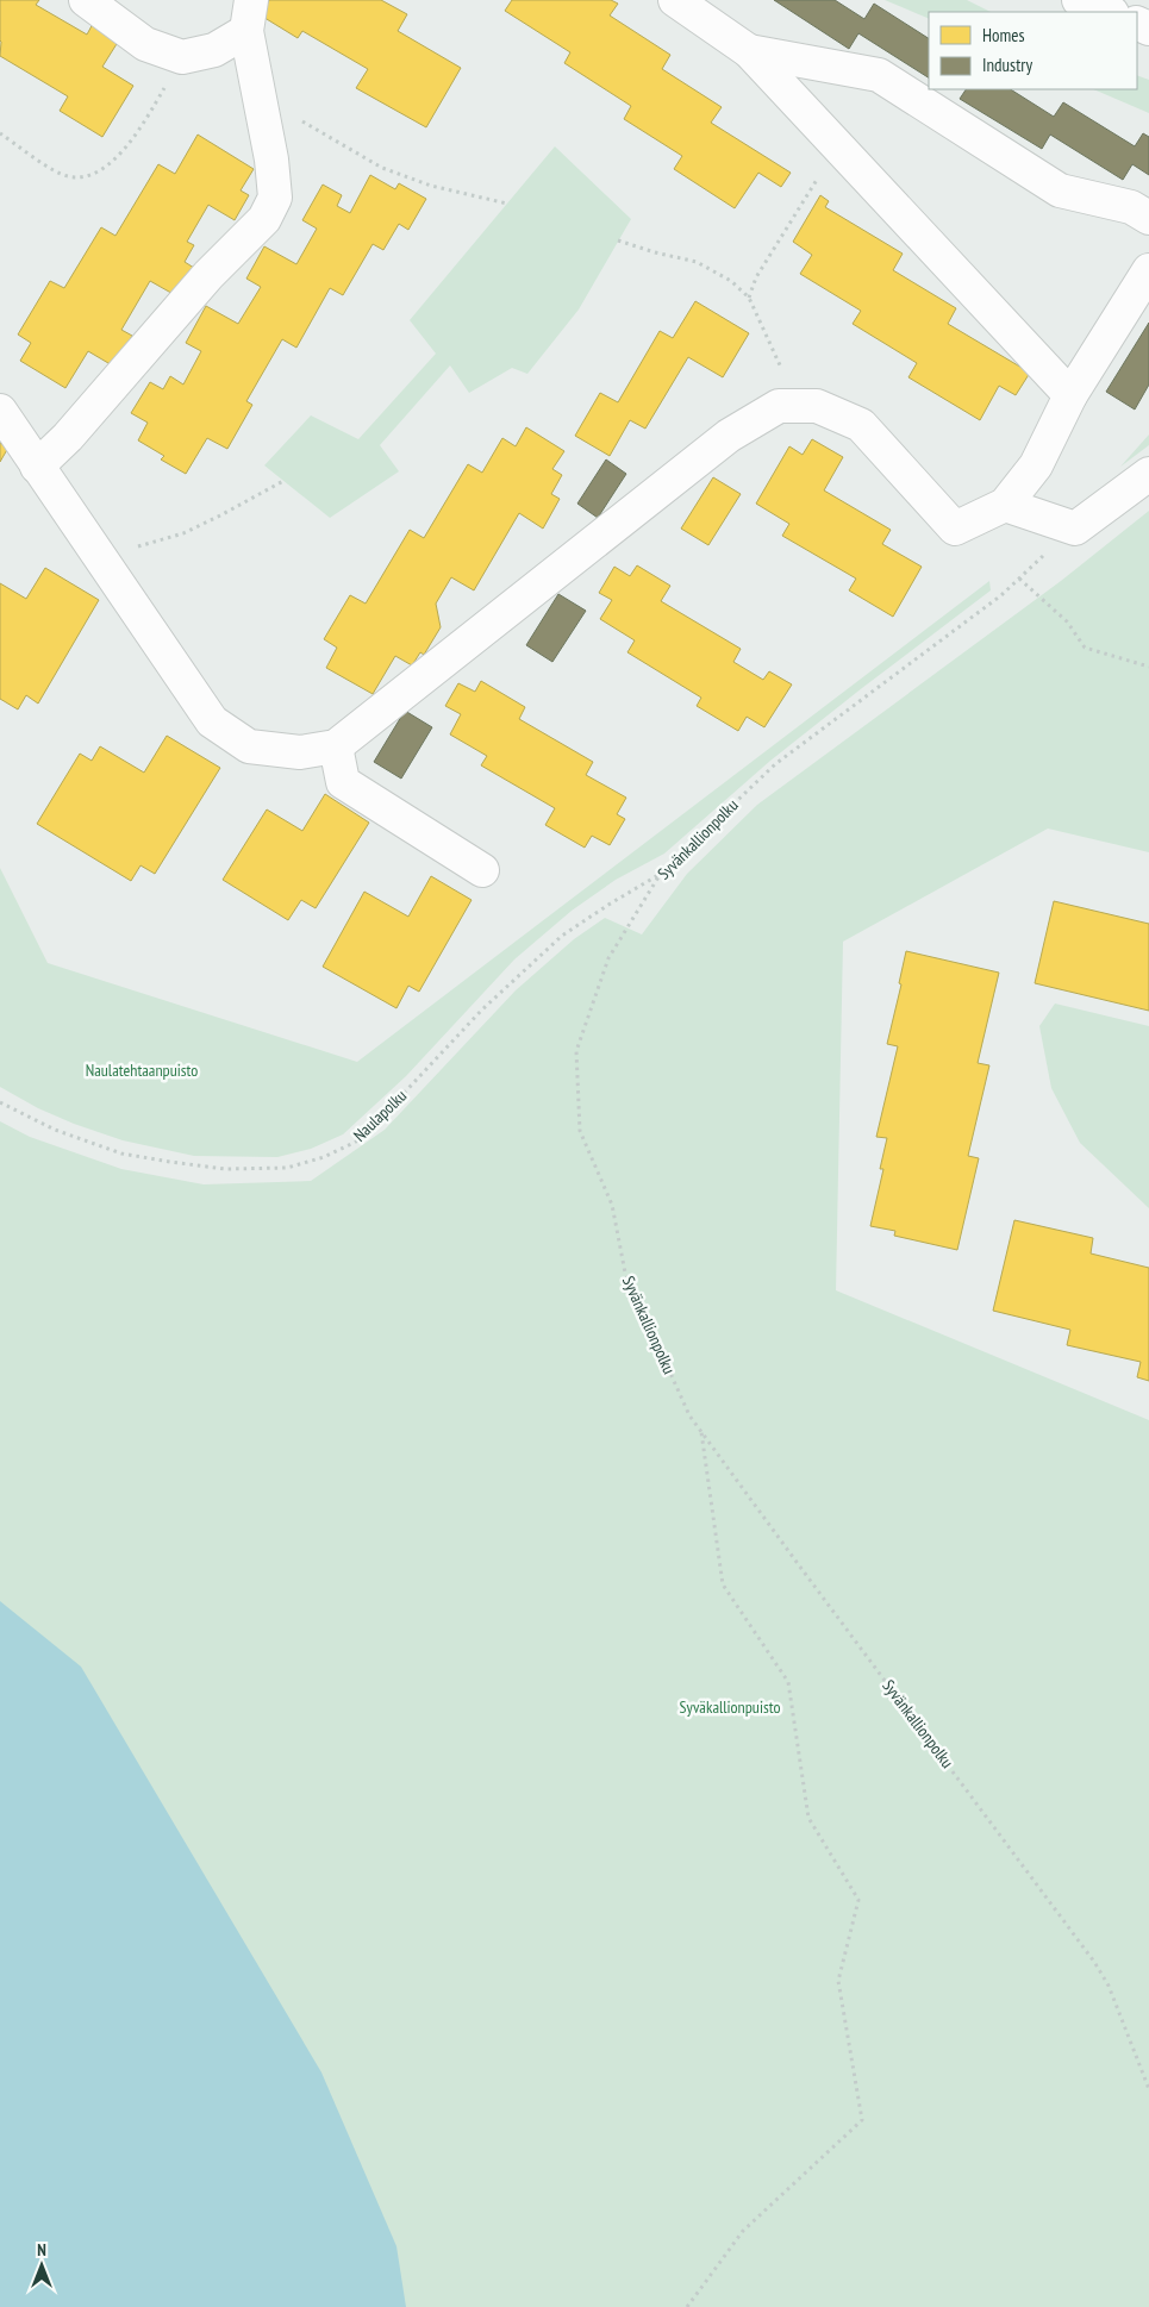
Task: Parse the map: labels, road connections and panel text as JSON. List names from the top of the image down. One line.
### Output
{"streets":{"path":["Syvänkallionpolku","Naulapolku"]},"crossings":[["Syvänkallionpolku","Naulapolku"]],"parks":["Naulatehtaanpuisto","Syväkallionpuisto"],"legend":["Homes","Industry"],"north":"top"}
